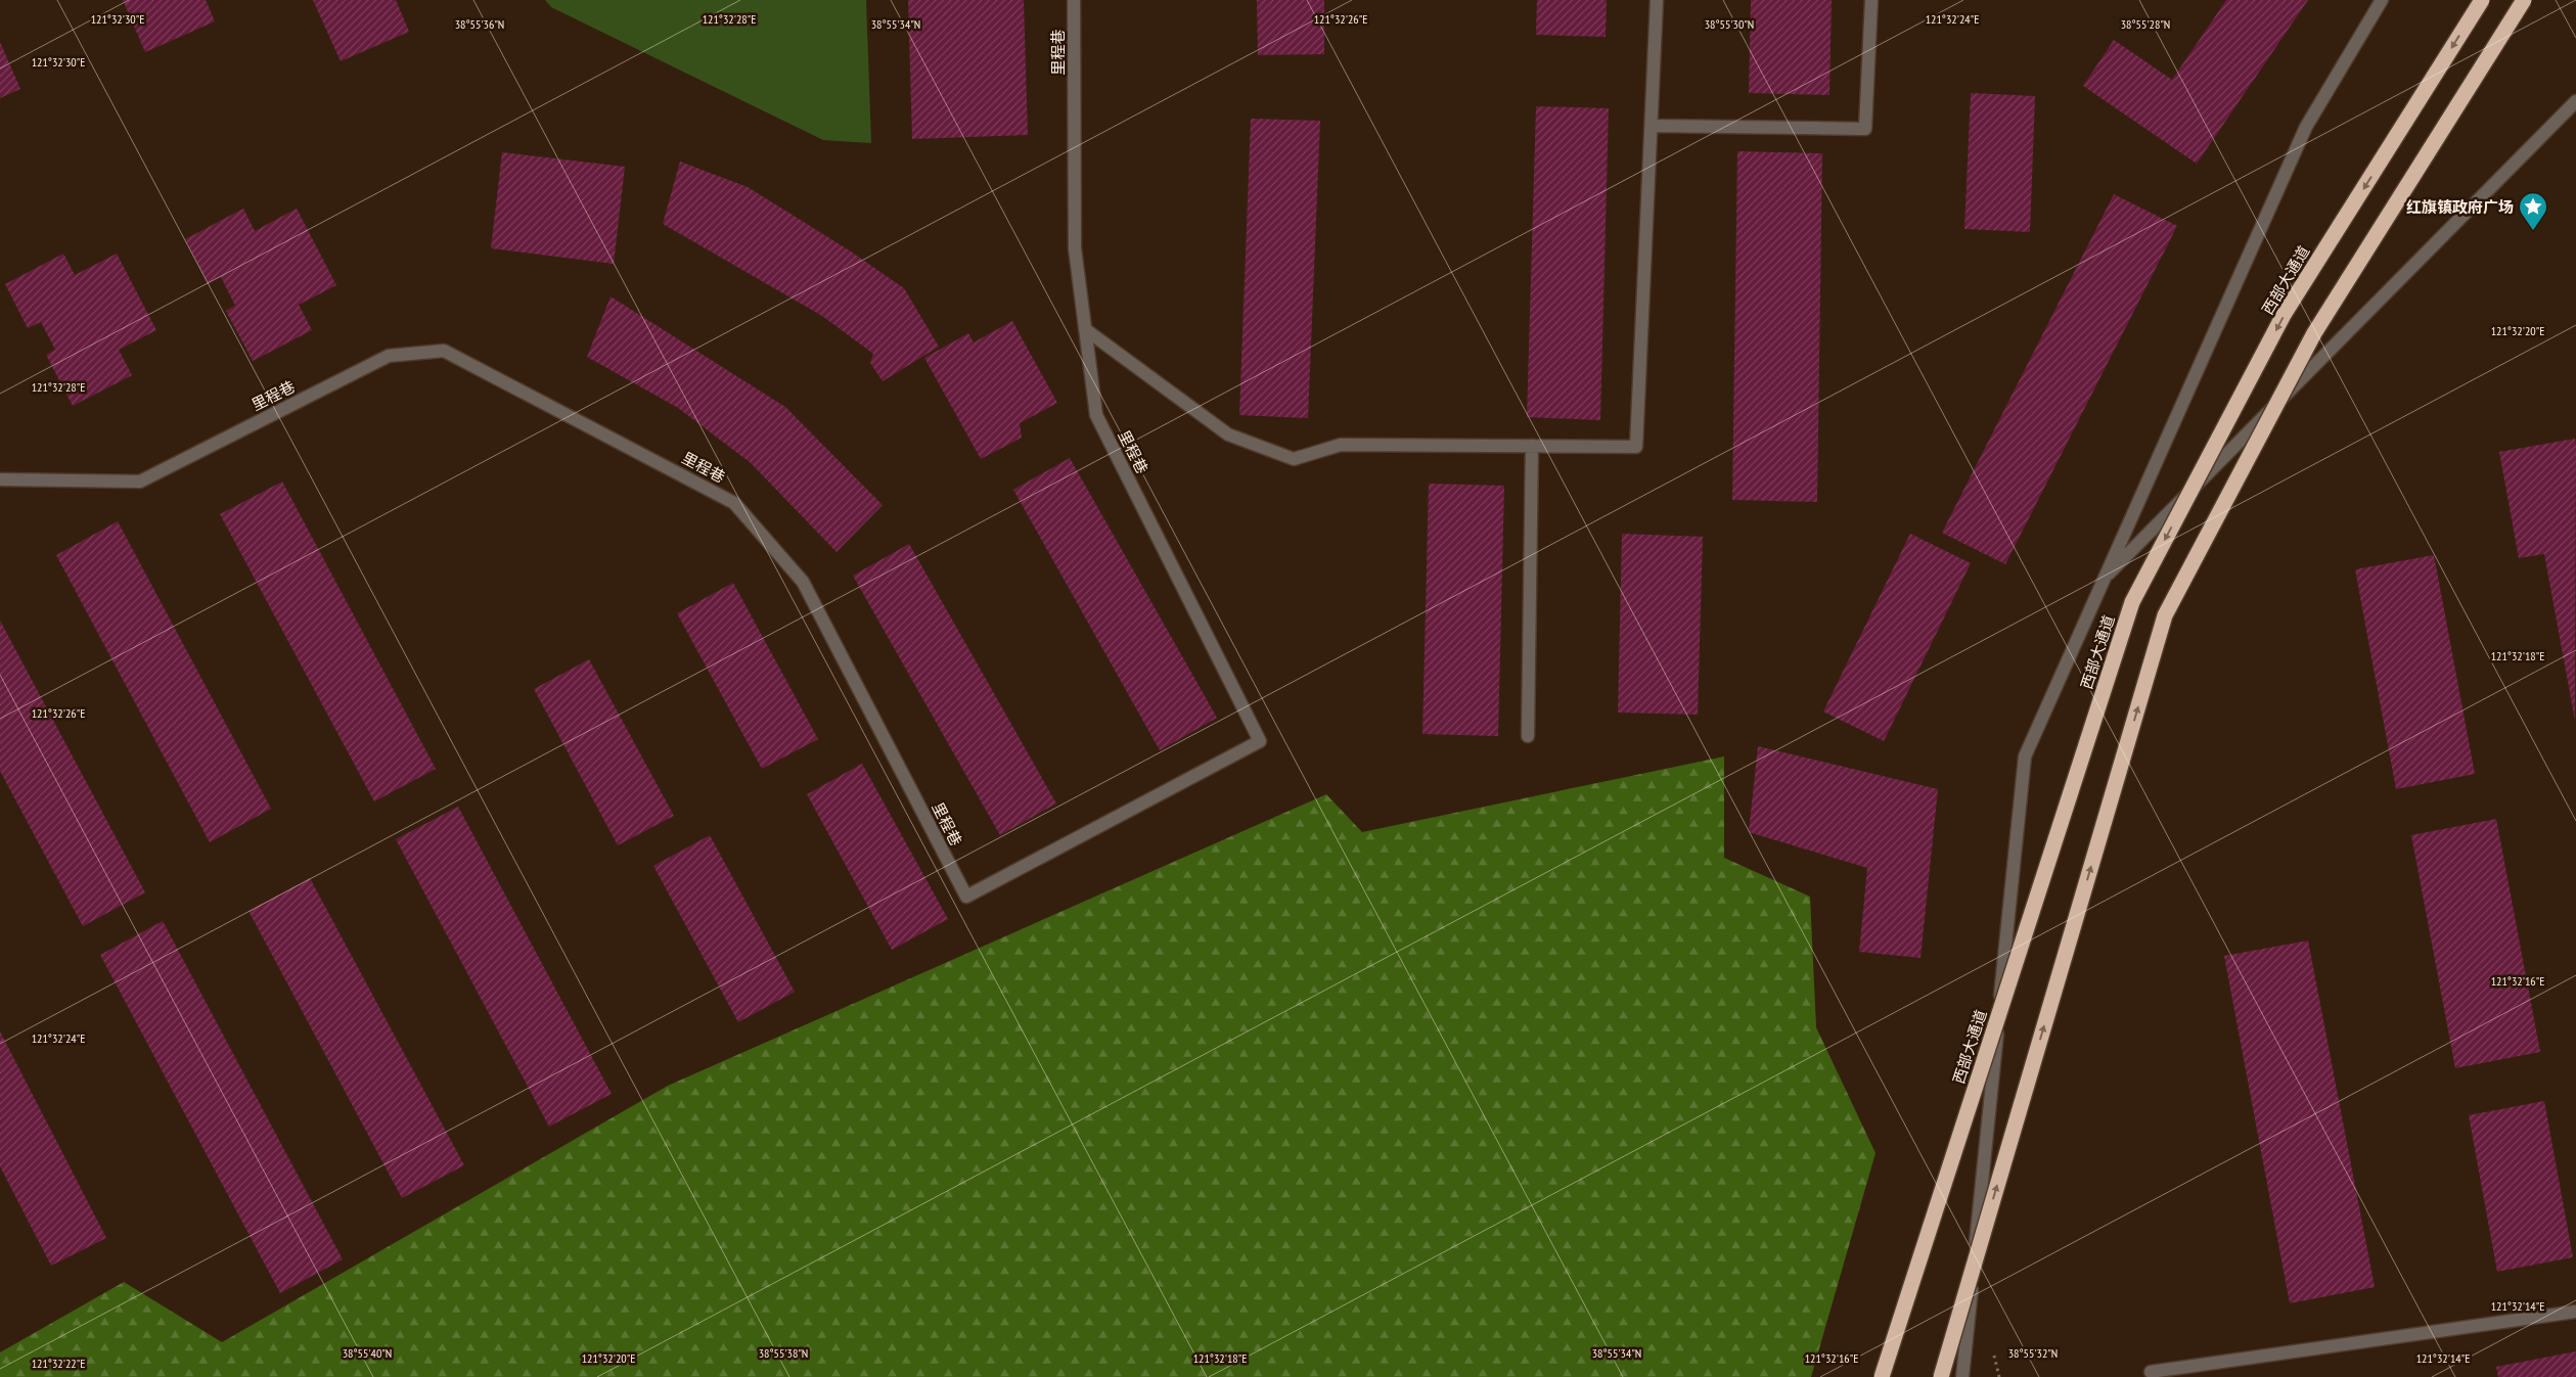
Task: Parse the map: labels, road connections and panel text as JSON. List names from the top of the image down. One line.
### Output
{"streets":{"highway":["西部大通道"],"street":["里程巷"]},"places":{"place":["红旗镇政府广场"]},"coordinates":["121°32'30\"E","121°32'26\"E","121°32'28\"E","121°32'24\"E","38°55'36\"N","38°55'34\"N","38°55'30\"N","38°55'28\"N","121°32'20\"E","121°32'18\"E","121°32'16\"E","121°32'14\"E","38°55'40\"N","38°55'38\"N","38°55'32\"N","121°32'22\"E"]}
